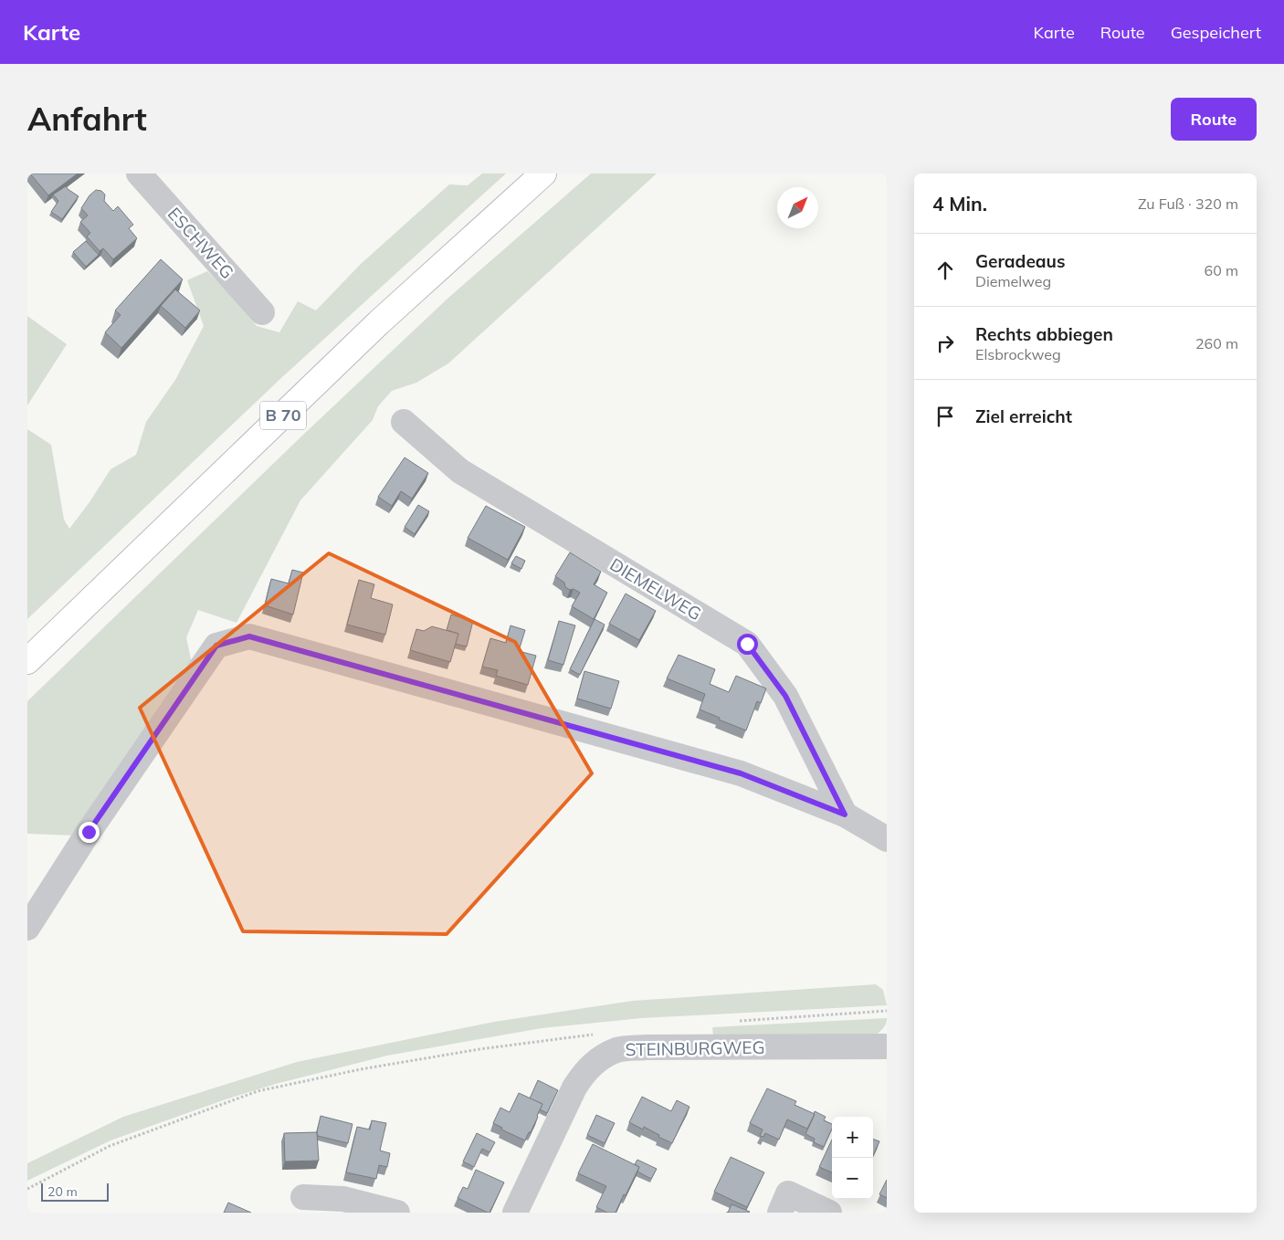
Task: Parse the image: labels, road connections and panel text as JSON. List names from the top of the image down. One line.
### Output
{"streets":{"highway":["B 70"],"street":["ESCHWEG","DIEMELWEG","STEINBURGWEG"]},"scale_bar":"20 m","north":"top right","page":{"header":"Karte","nav":["Karte","Route","Gespeichert"],"buttons":"Route","title":"Anfahrt","heading":["4 Min.","Zu Fuß · 320 m"],"list":[["Geradeaus","Diemelweg","60 m"],["Rechts abbiegen","Elsbrockweg","260 m"],"Ziel erreicht"],"map_buttons":["+","−"],"scale":"20 m"}}
